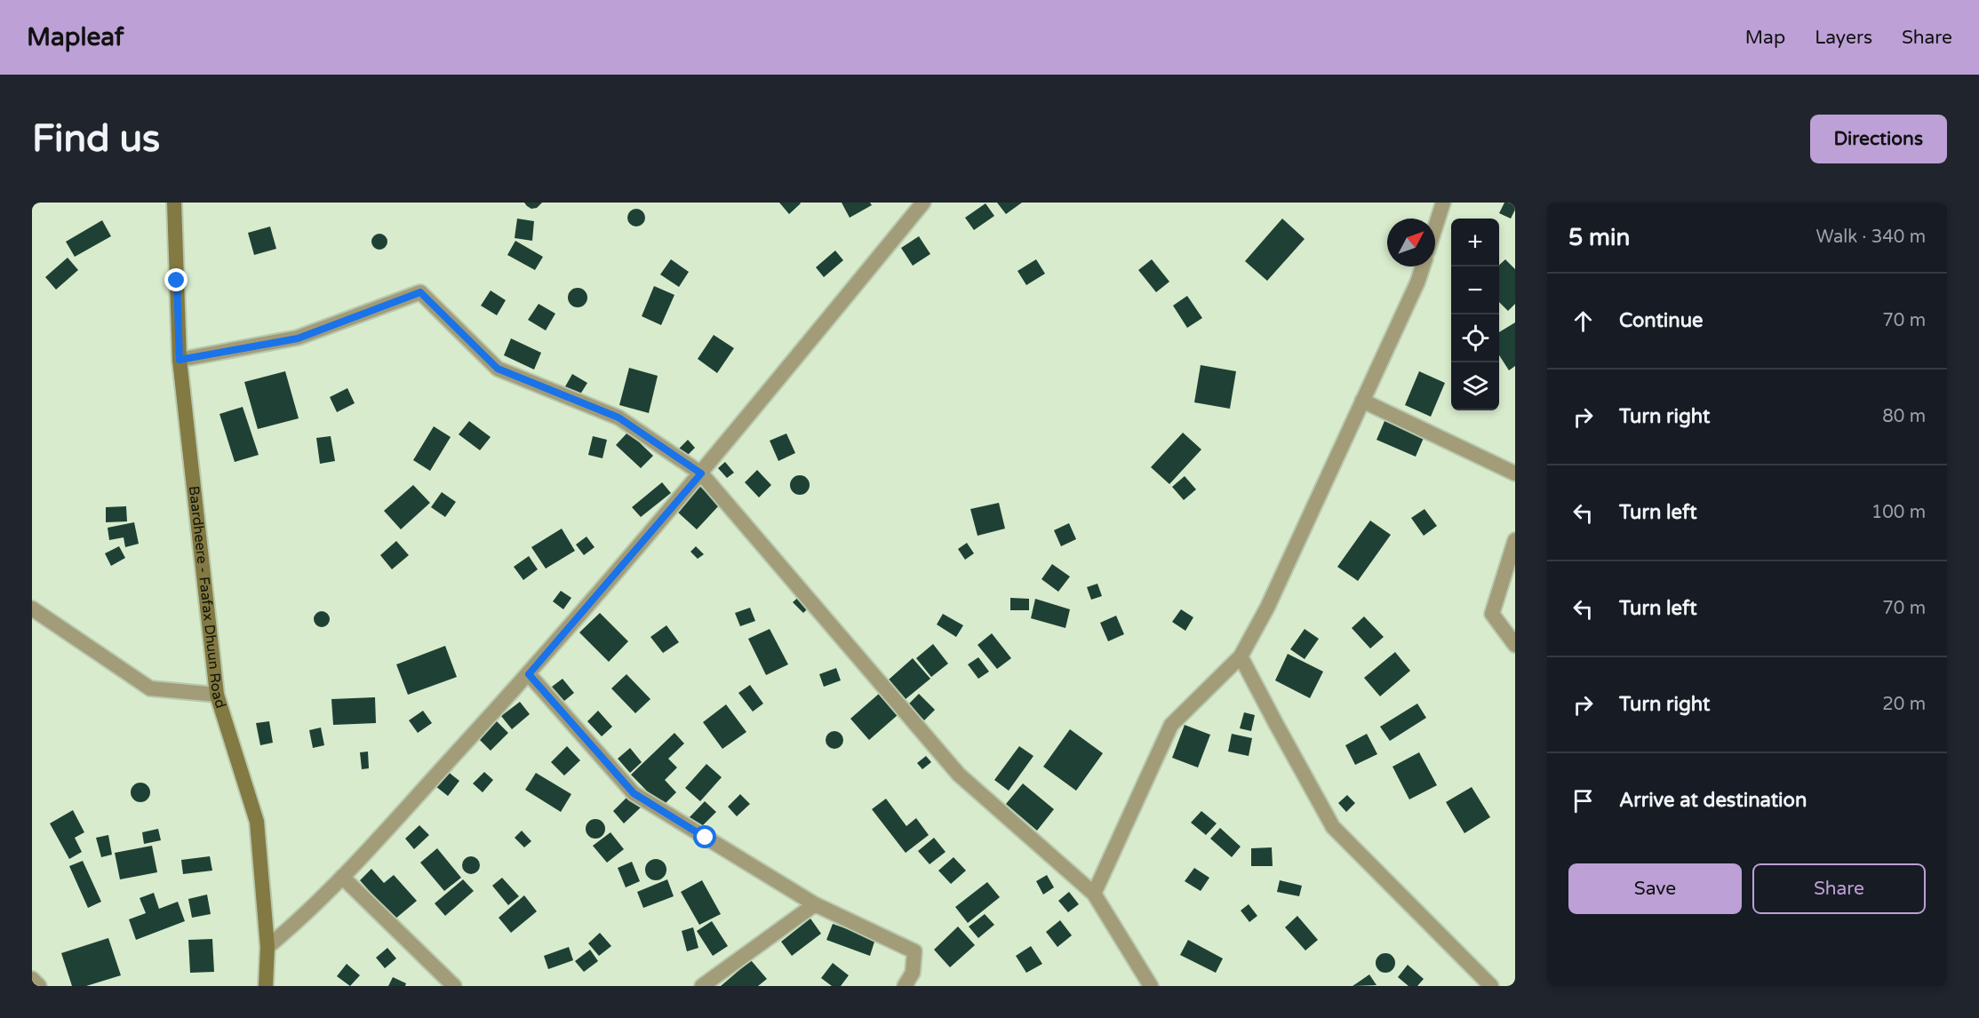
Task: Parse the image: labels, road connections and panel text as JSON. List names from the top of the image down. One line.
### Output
{"streets":{"main road":["Baardheere - Faafax Dhuun Road"]},"north":"top right","page":{"header":"Mapleaf","nav":["Map","Layers","Share"],"buttons":["Directions",["Save","Share"]],"title":"Find us","heading":["5 min","Walk · 340 m"],"map_buttons":["+","−"],"list":[["Continue","70 m"],["Turn right","80 m"],["Turn left","100 m"],["Turn left","70 m"],["Turn right","20 m"],"Arrive at destination"]}}
